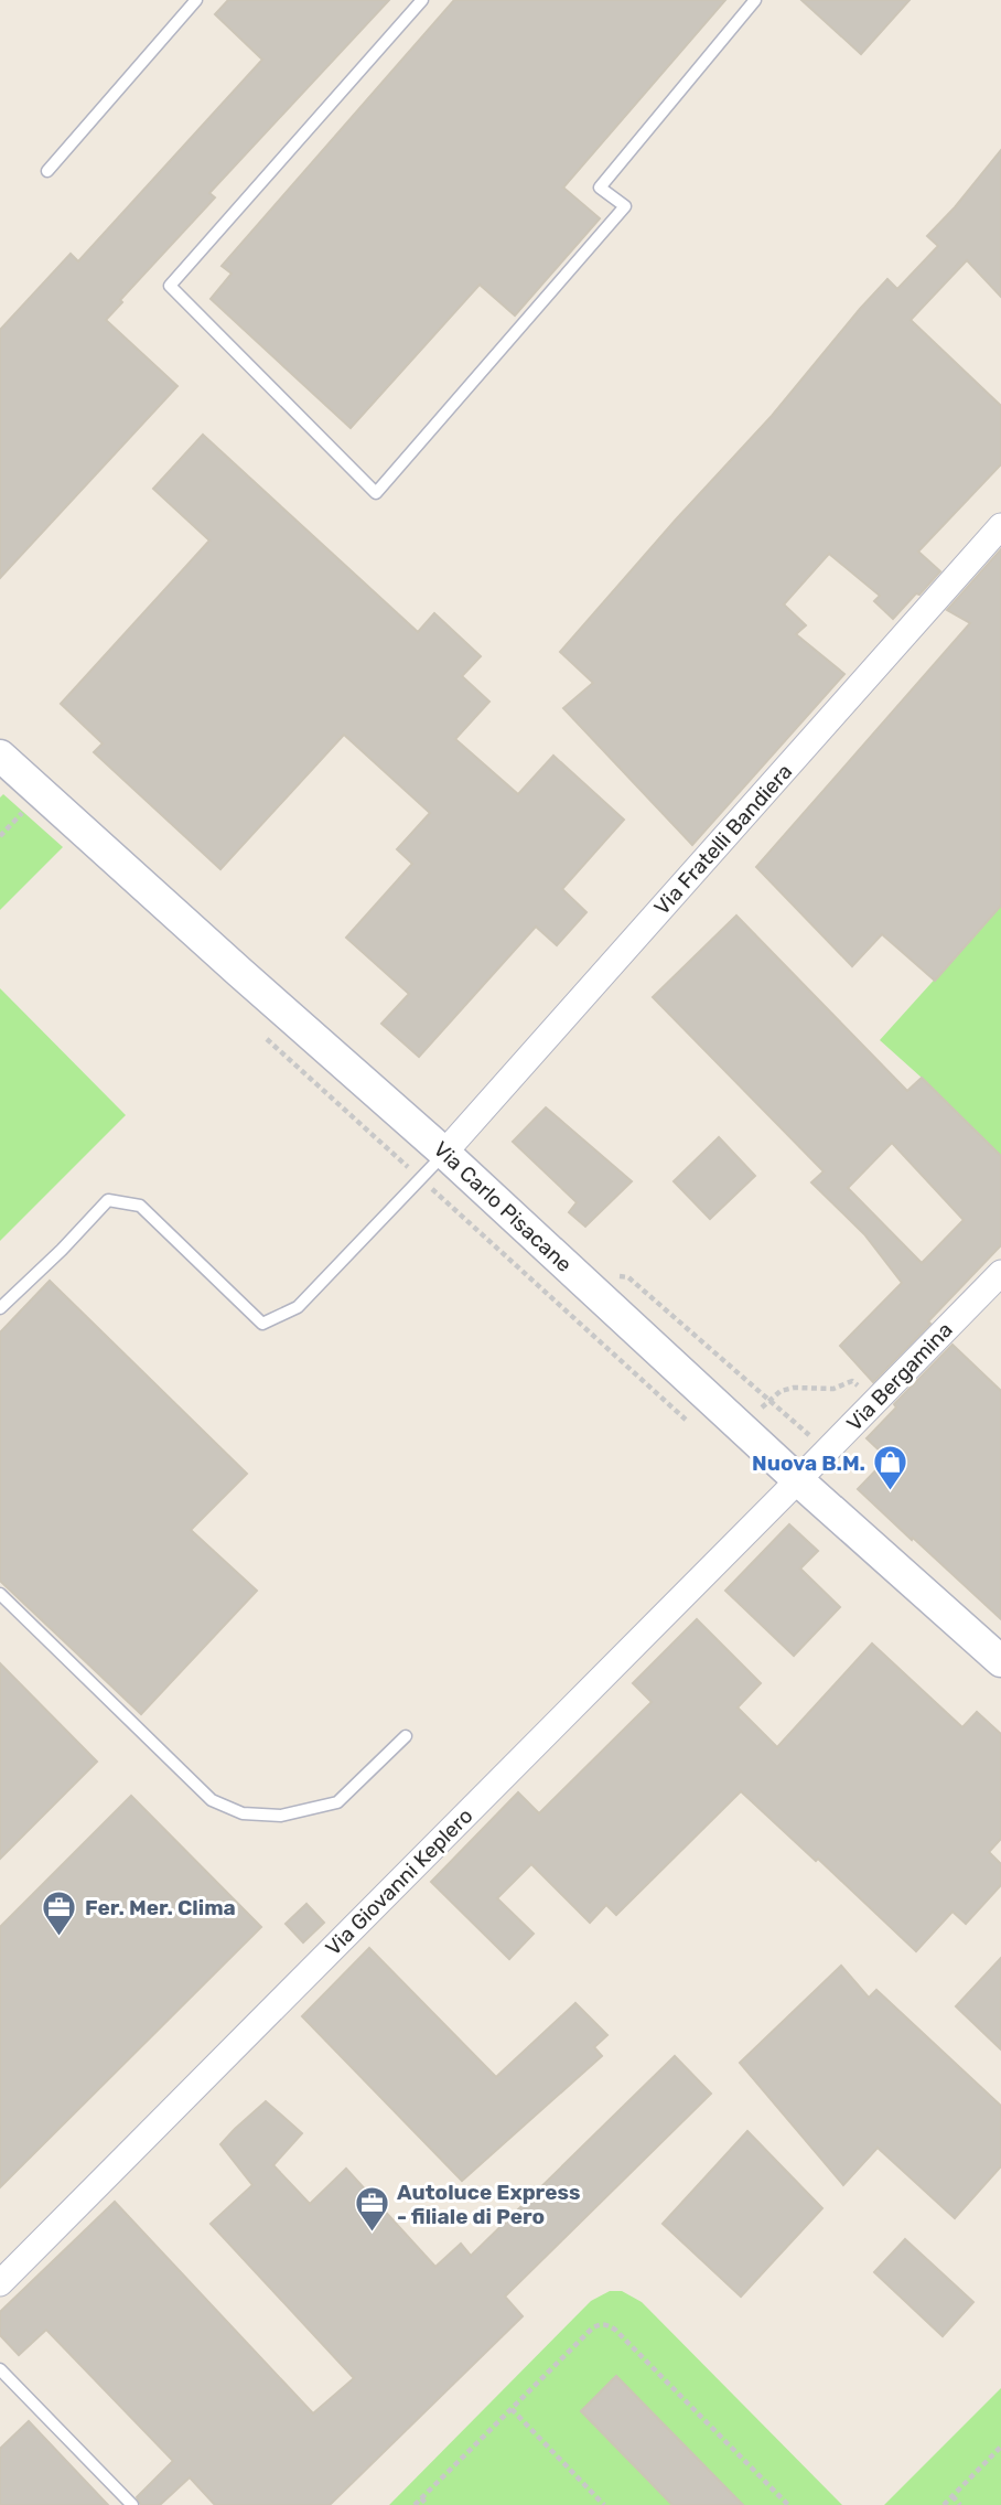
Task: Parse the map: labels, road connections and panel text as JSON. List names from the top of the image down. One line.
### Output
{"streets":{"street":["Via Fratelli Bandiera","Via Carlo Pisacane","Via Bergamina","Via Giovanni Keplero"]},"crossings":[["Via Fratelli Bandiera","Via Carlo Pisacane"],["Via Carlo Pisacane","Via Bergamina"],["Via Carlo Pisacane","Via Giovanni Keplero"],["Via Bergamina","Via Giovanni Keplero"]],"places":{"shop":["Nuova B.M."],"office":["Fer. Mer. Clima","Autoluce Express - filiale di Pero"]}}
